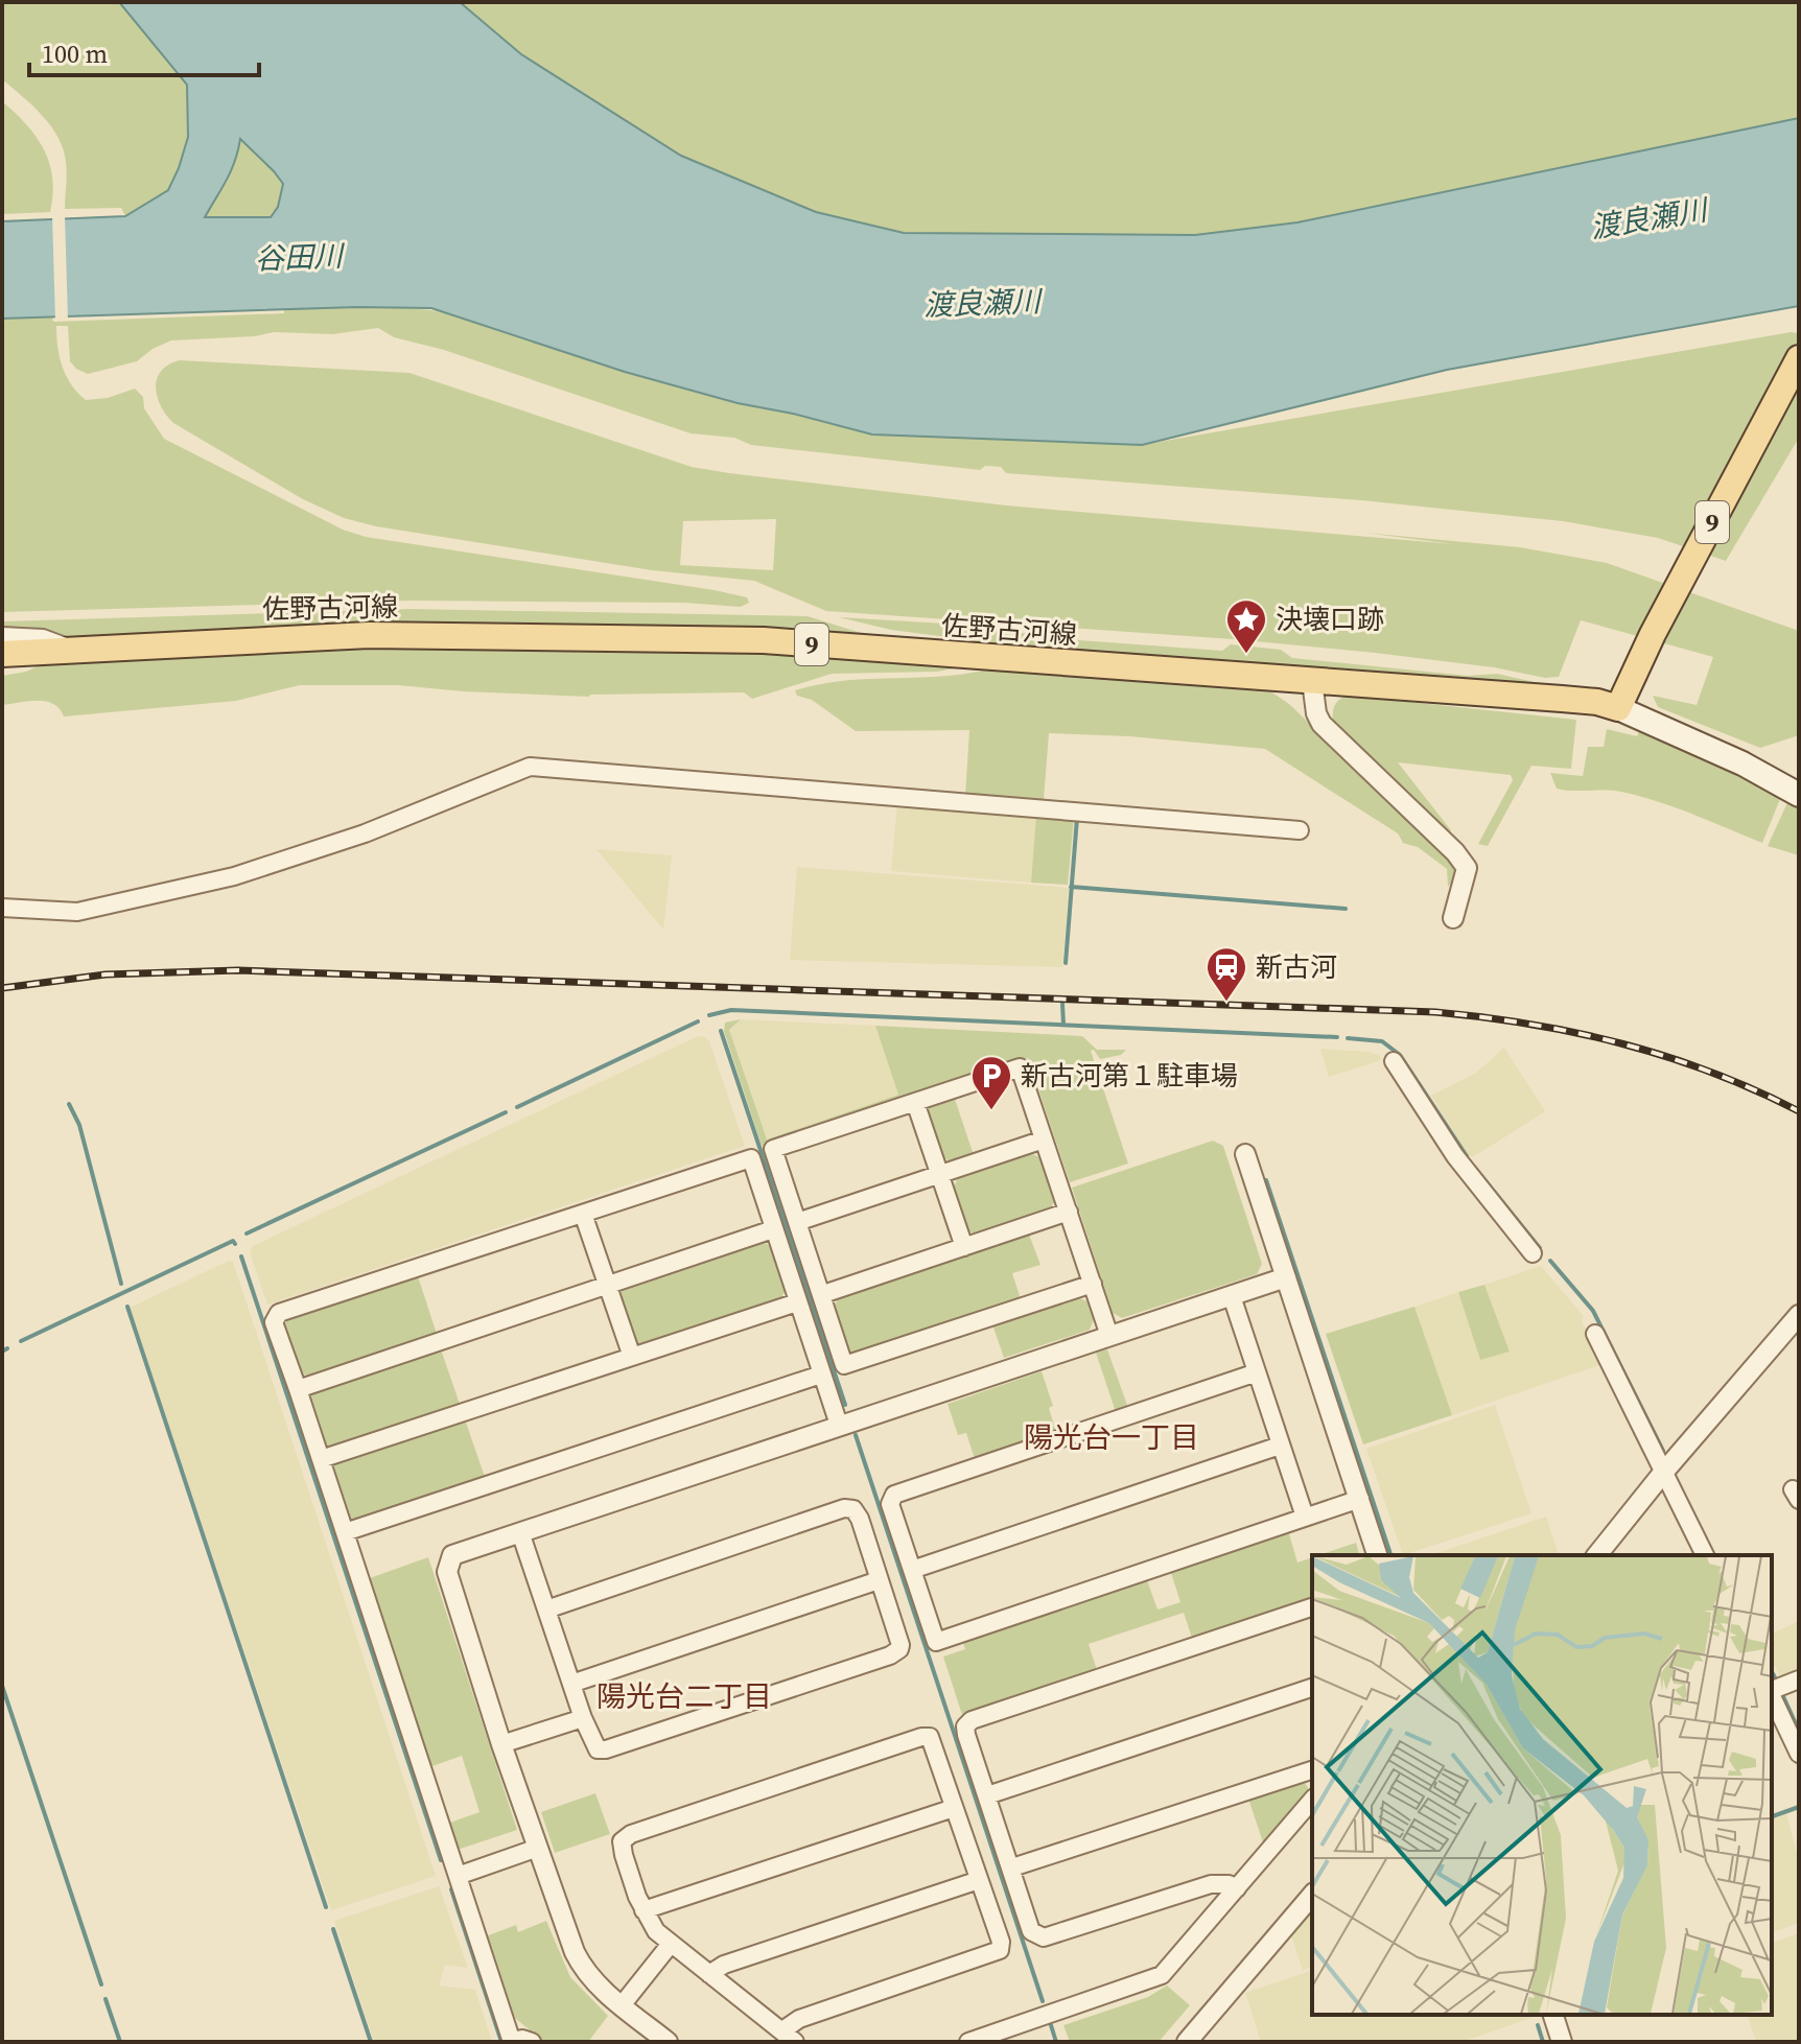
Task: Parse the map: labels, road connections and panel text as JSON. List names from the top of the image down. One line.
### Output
{"streets":{"main road":["9","佐野古河線"]},"crossings":[["9","佐野古河線"]],"districts":["陽光台一丁目","陽光台二丁目"],"water":["渡良瀬川","谷田川"],"places":{"place":["決壊口跡"],"station":["新古河"],"parking":["新古河第１駐車場"]},"scale_bar":"100 m"}
